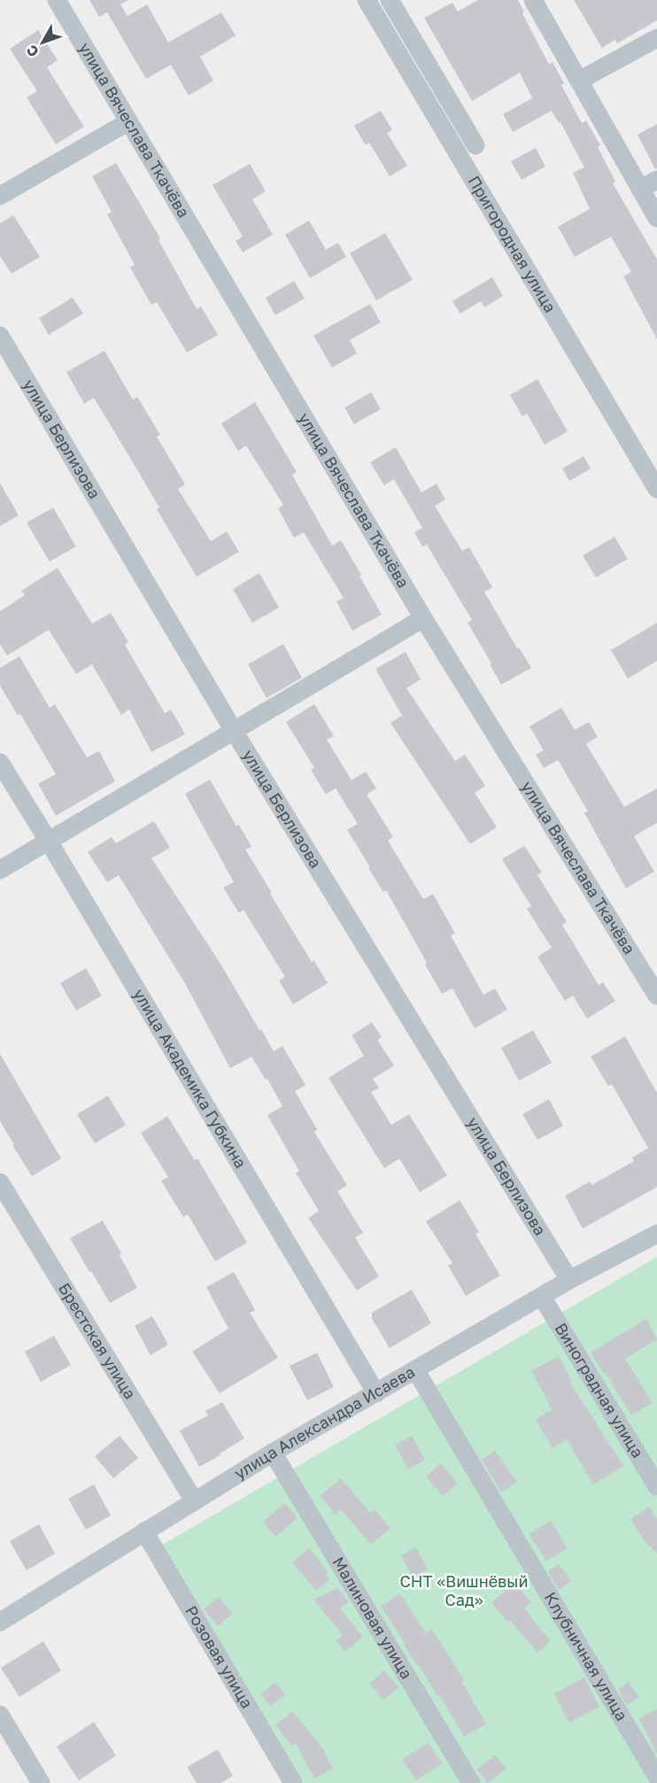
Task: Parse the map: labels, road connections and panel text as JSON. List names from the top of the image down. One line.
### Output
{"streets":{"street":["улица Вячеслава Ткачёва","Пригородная улица","улица Берлизова","улица Академика Губкина","Брестская улица","Виноградная улица","улица Александра Исаева","Малиновая улица","Клубничная улица","Розовая улица"]},"crossings":[["улица Берлизова","улица Александра Исаева"],["улица Академика Губкина","улица Александра Исаева"],["Брестская улица","улица Александра Исаева"],["Виноградная улица","улица Александра Исаева"],["улица Александра Исаева","Малиновая улица"],["улица Александра Исаева","Клубничная улица"],["улица Александра Исаева","Розовая улица"]],"parks":["СНТ «Вишнёвый Cад»"],"north":"bottom left"}
